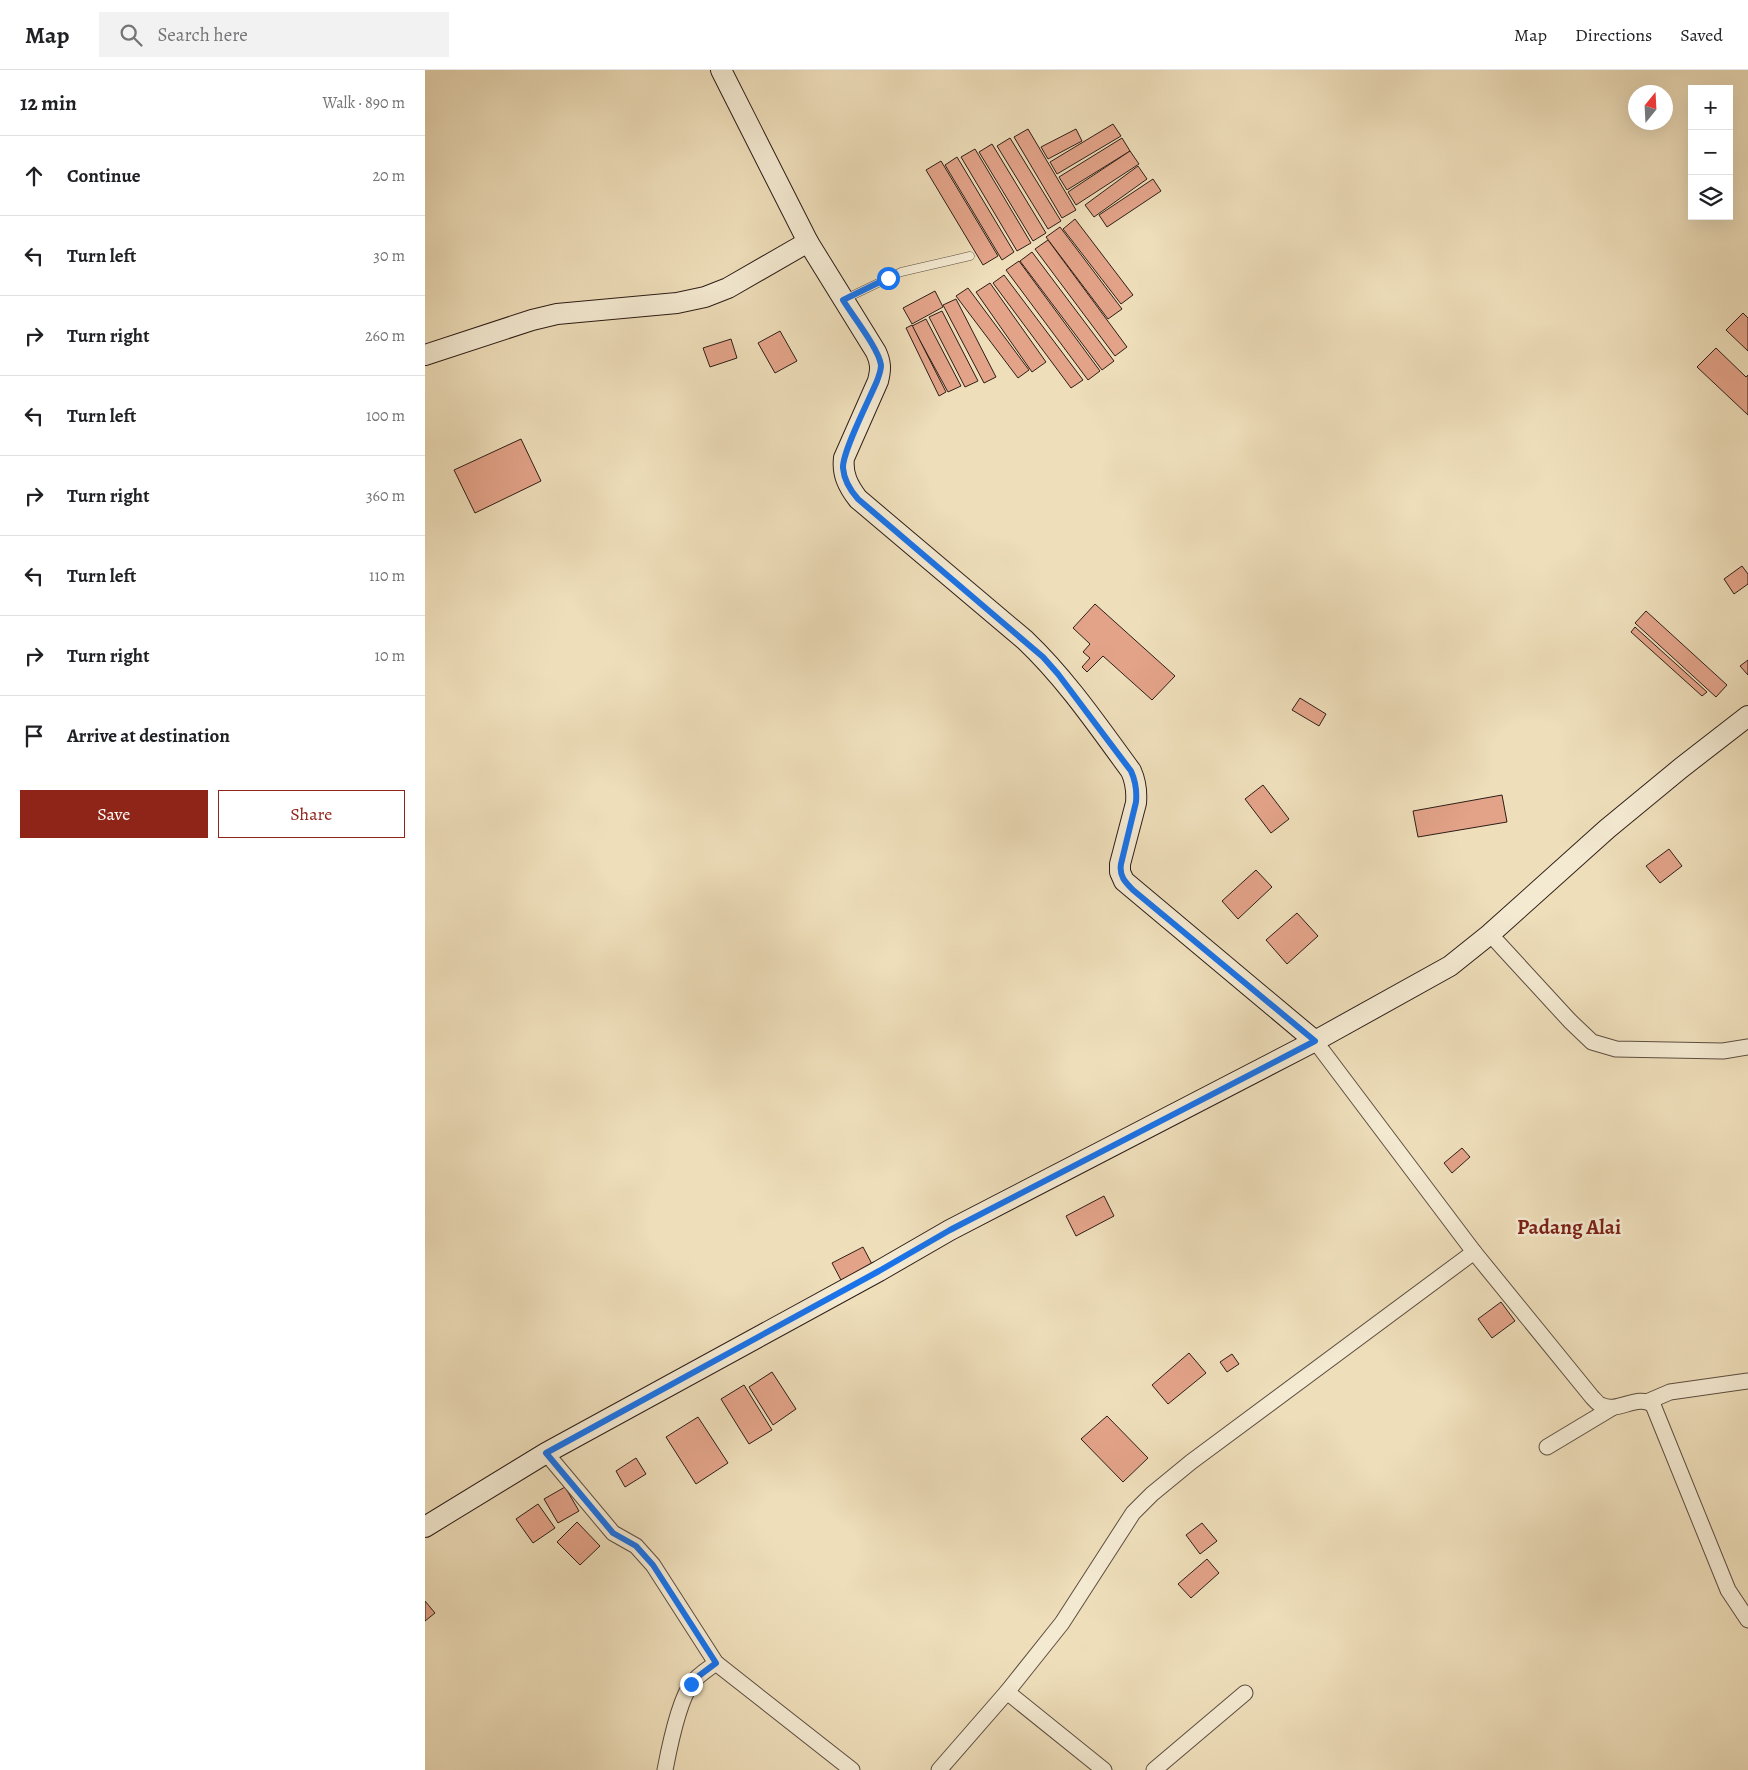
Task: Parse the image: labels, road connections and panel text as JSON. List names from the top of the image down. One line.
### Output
{"districts":["Padang Alai"],"north":"top","page":{"header":"Map","search":"Search here","nav":["Map","Directions","Saved"],"heading":["12 min","Walk · 890 m"],"map_buttons":["+","−"],"list":[["Continue","20 m"],["Turn left","30 m"],["Turn right","260 m"],["Turn left","100 m"],["Turn right","360 m"],["Turn left","110 m"],["Turn right","10 m"],"Arrive at destination"],"buttons":["Save","Share"]}}
